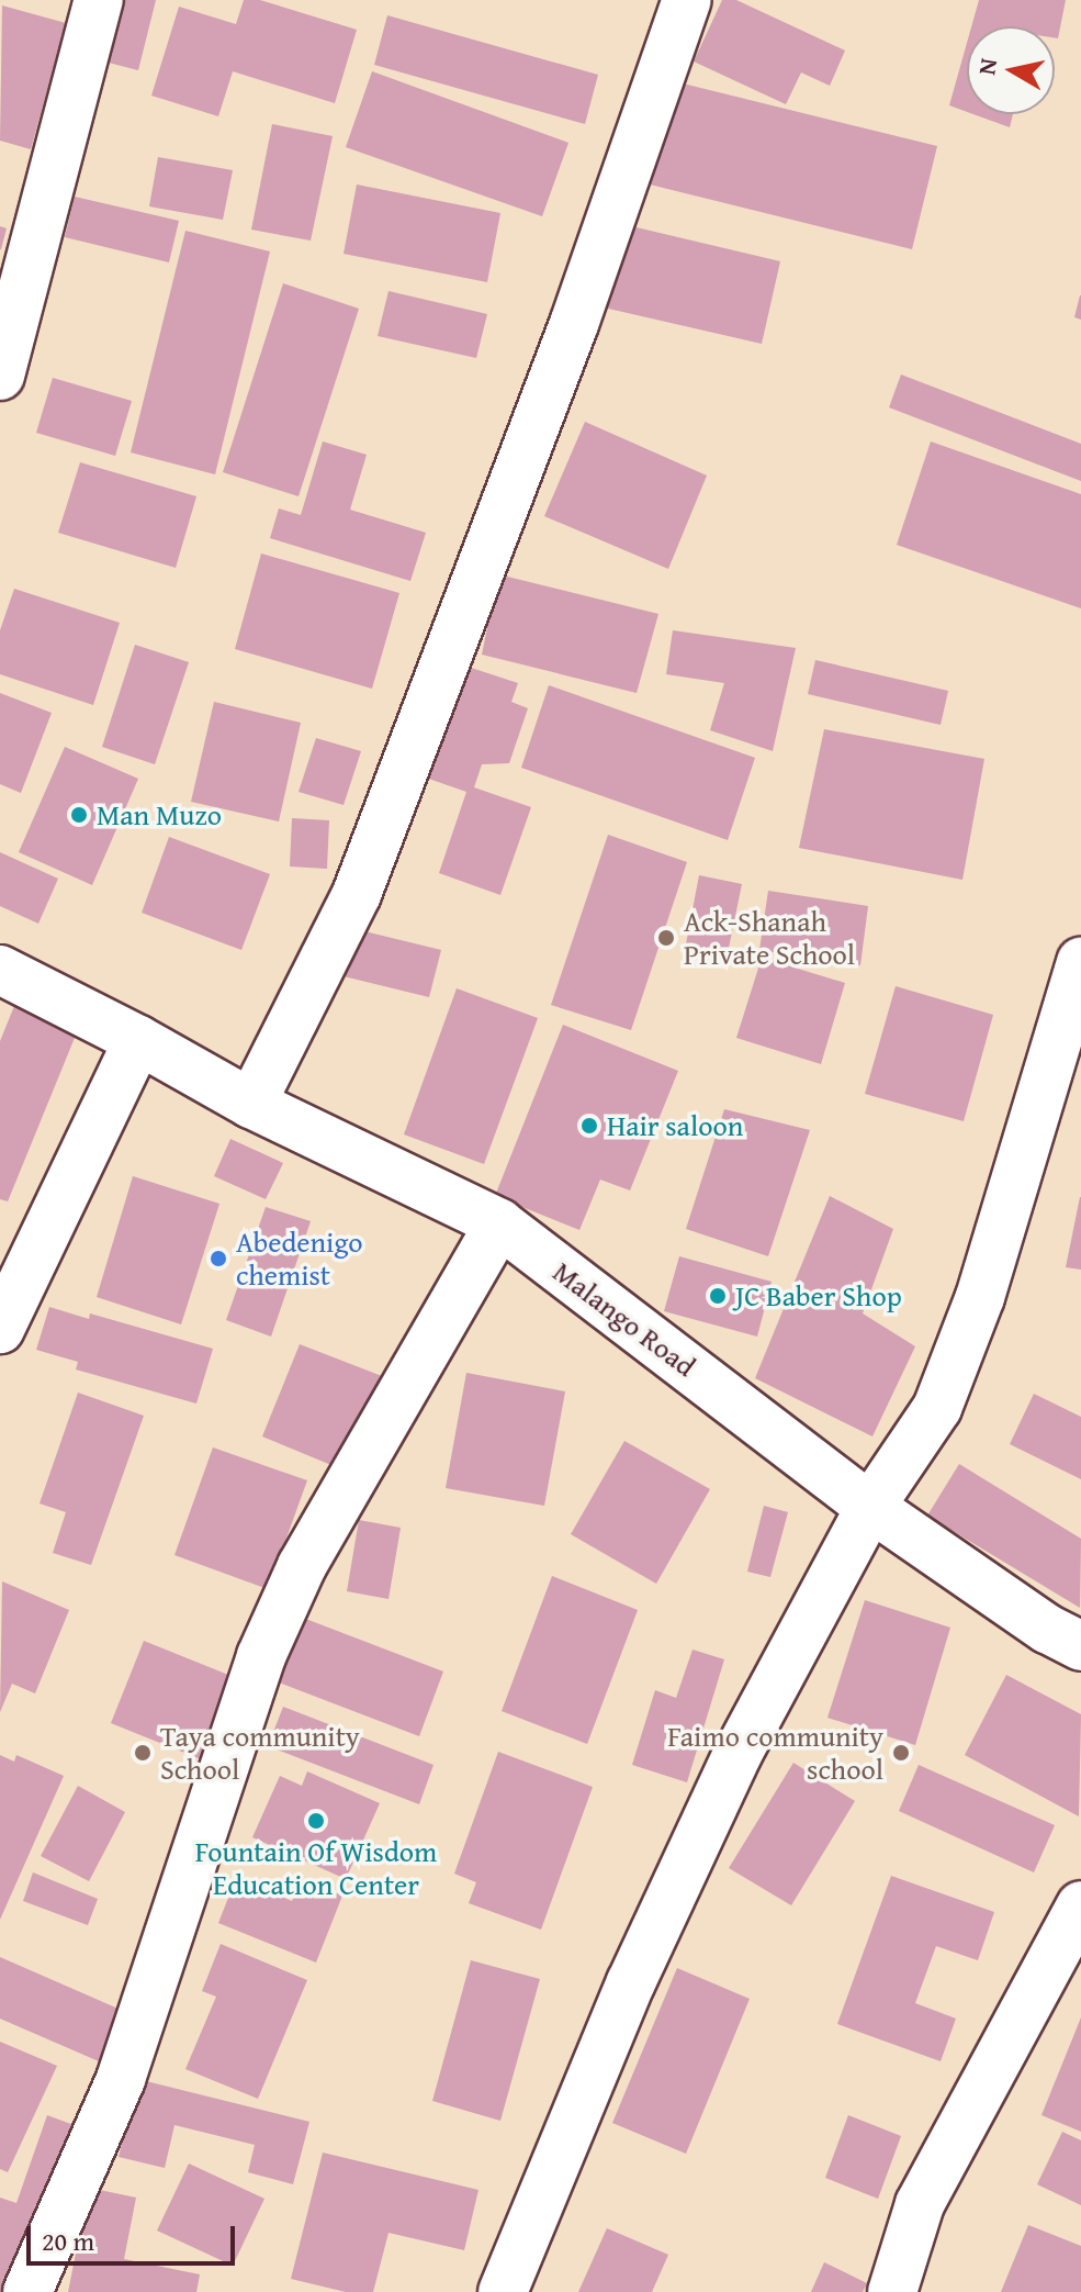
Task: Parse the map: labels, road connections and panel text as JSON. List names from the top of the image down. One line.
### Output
{"streets":{"street":["Malango Road"]},"places":["Man Muzo","Ack-Shanah Private School","Hair saloon","Abedenigo chemist","JC Baber Shop","Taya community School","Faimo community school","Fountain Of Wisdom Education Center"],"scale_bar":"20 m","north":"left"}
